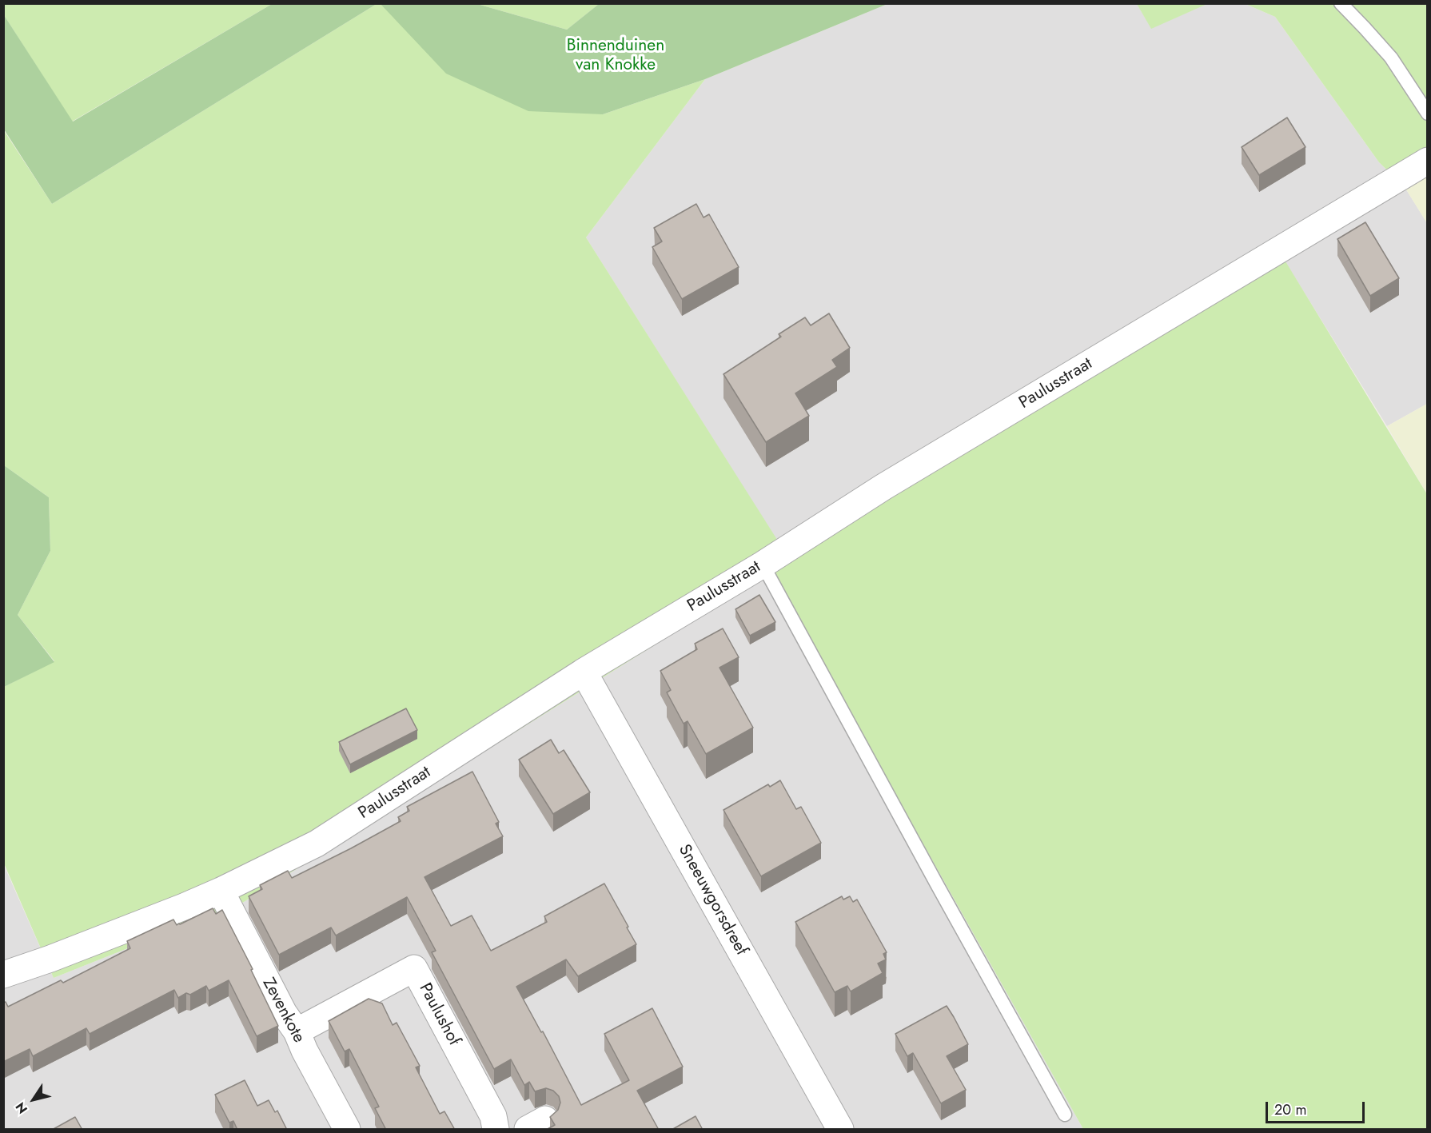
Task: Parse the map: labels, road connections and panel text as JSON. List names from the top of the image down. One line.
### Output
{"streets":{"street":["Paulusstraat","Sneeuwgorsdreef","Zevenkote","Paulushof"]},"crossings":[["Paulusstraat","Sneeuwgorsdreef"],["Paulusstraat","Zevenkote"],["Zevenkote","Paulushof"]],"parks":["Binnenduinen van Knokke"],"scale_bar":"20 m","north":"bottom left"}
